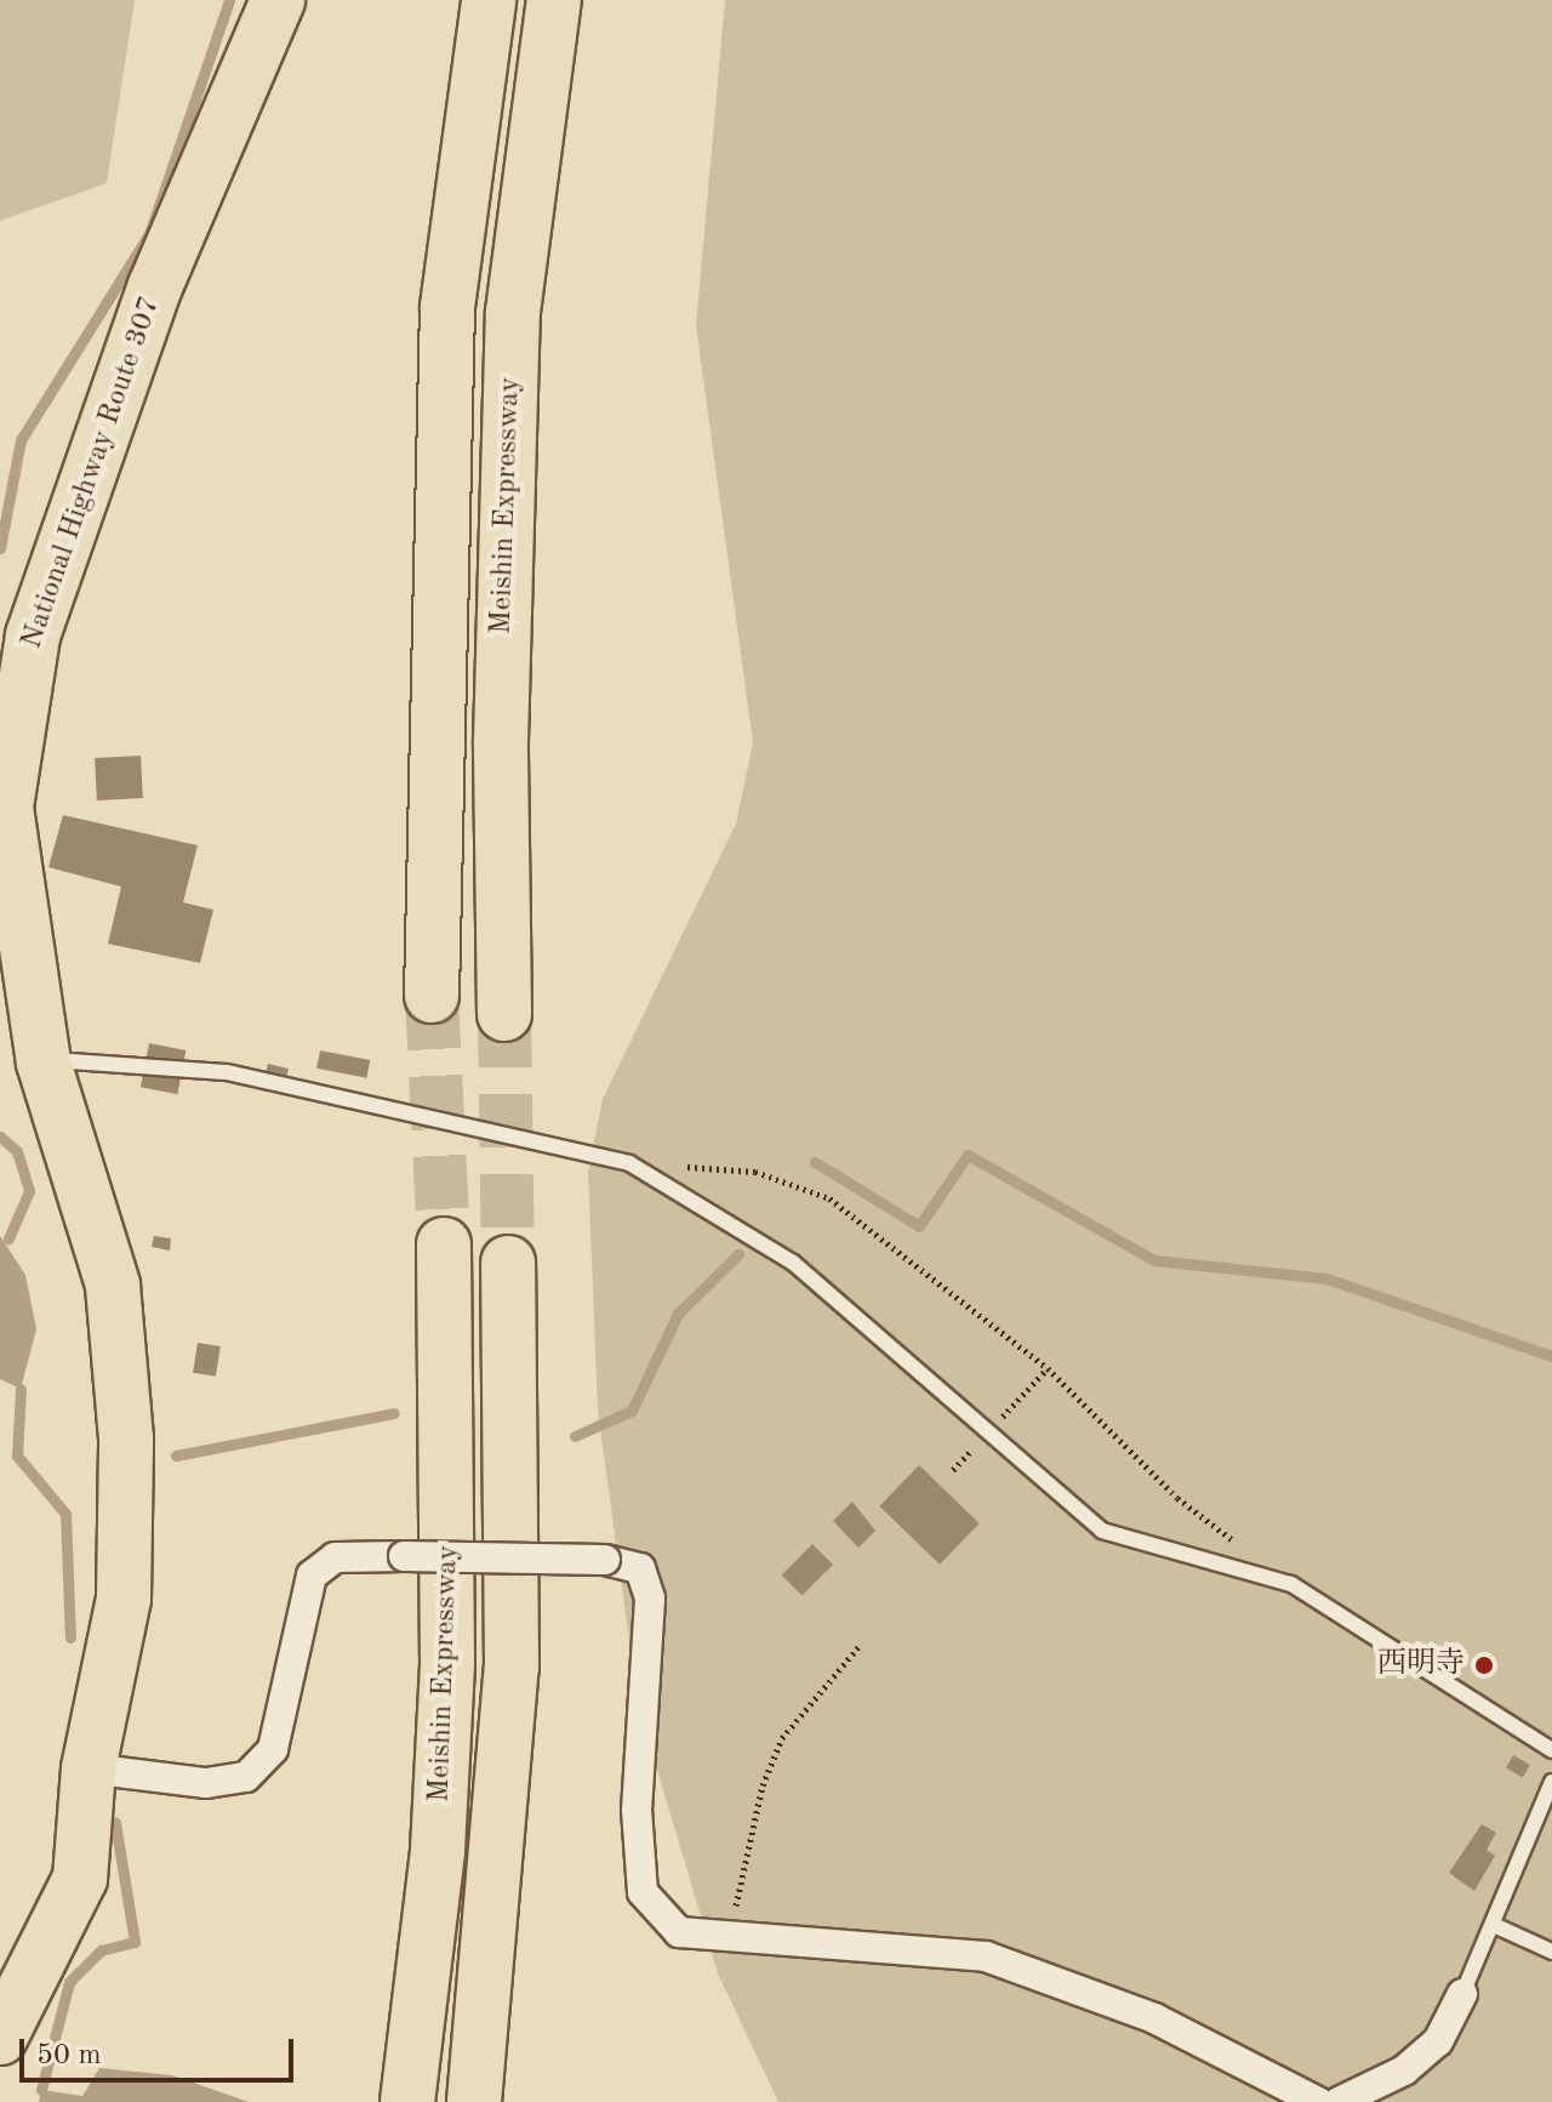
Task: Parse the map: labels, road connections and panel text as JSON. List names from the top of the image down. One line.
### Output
{"streets":{"highway":["National Highway Route 307","Meishin Expressway"]},"places":["西明寺"],"scale_bar":"50 m"}
